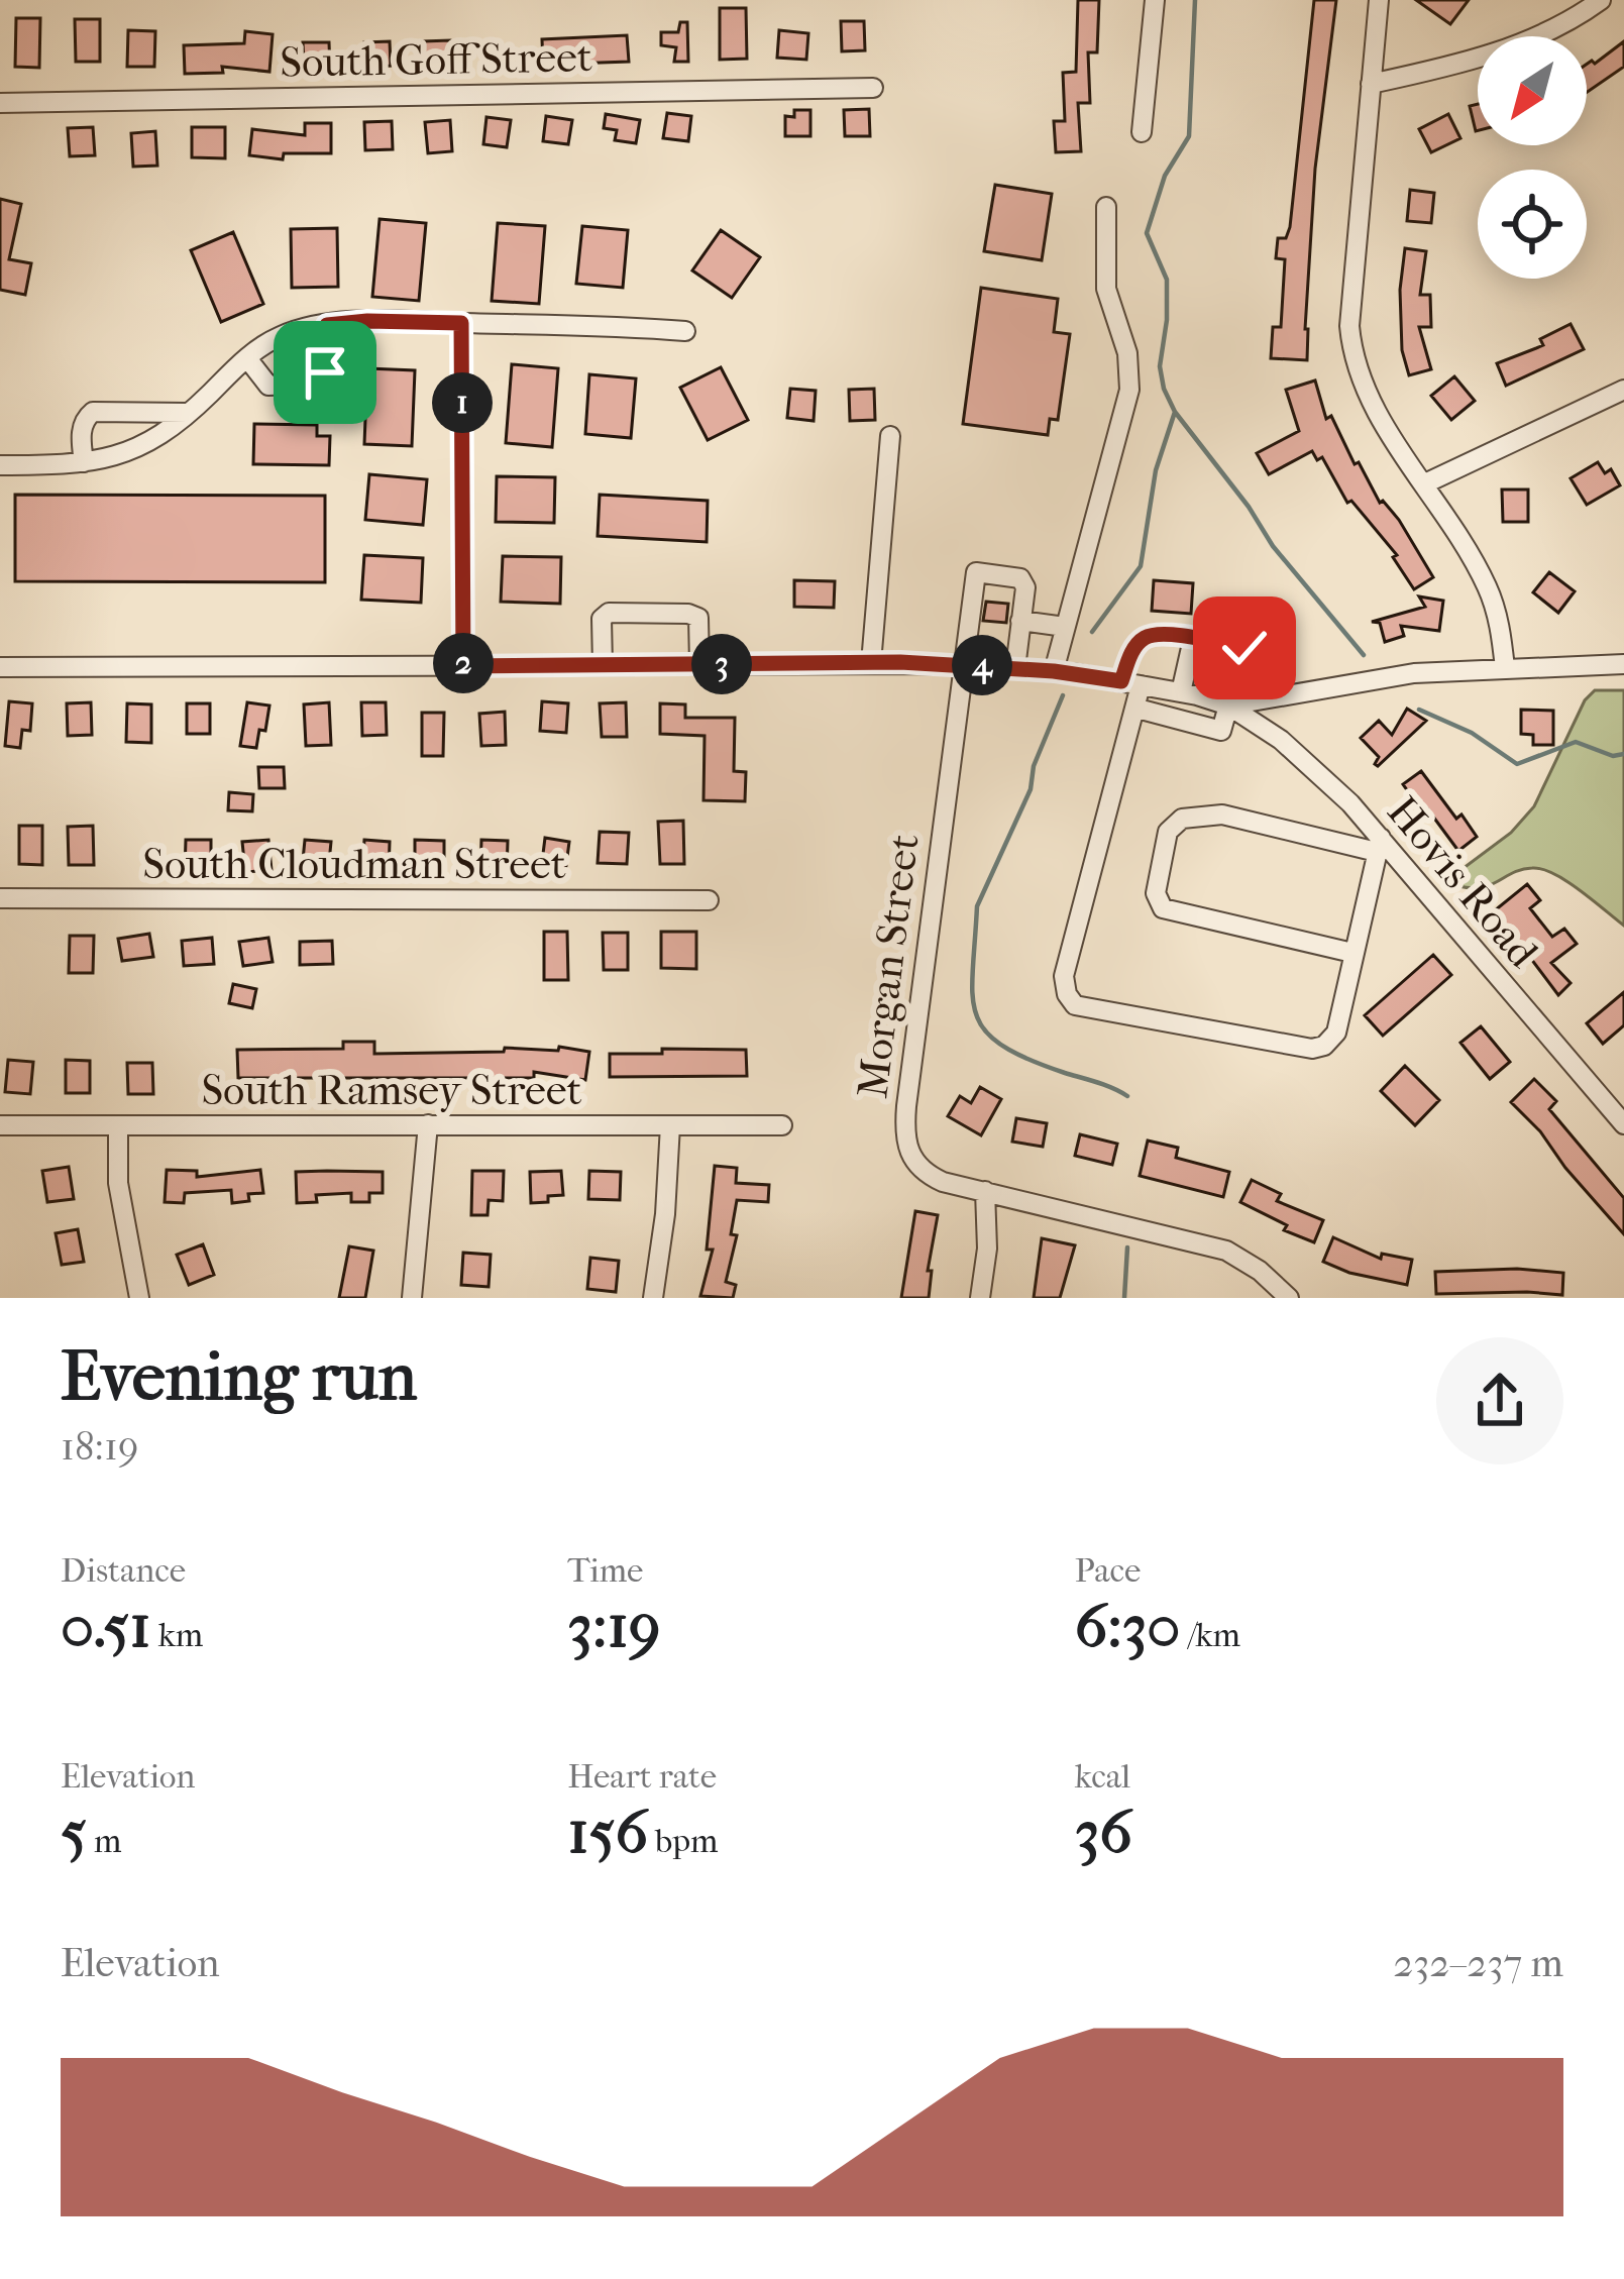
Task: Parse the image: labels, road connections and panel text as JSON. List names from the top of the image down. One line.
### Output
{"streets":{"street":["South Goff Street","South Cloudman Street","Hovis Road","Morgan Street","South Ramsey Street"]},"north":"bottom left","page":{"pins":["1","2","3","4"],"heading":["Evening run","18:19"],"stats":[["Distance","0.51 km"],["Time","3:19"],["Pace","6:30 /km"],["Elevation","5 m"],["Heart rate","156 bpm"],["kcal","36"]],"chart":["Elevation","232–237 m"]}}
